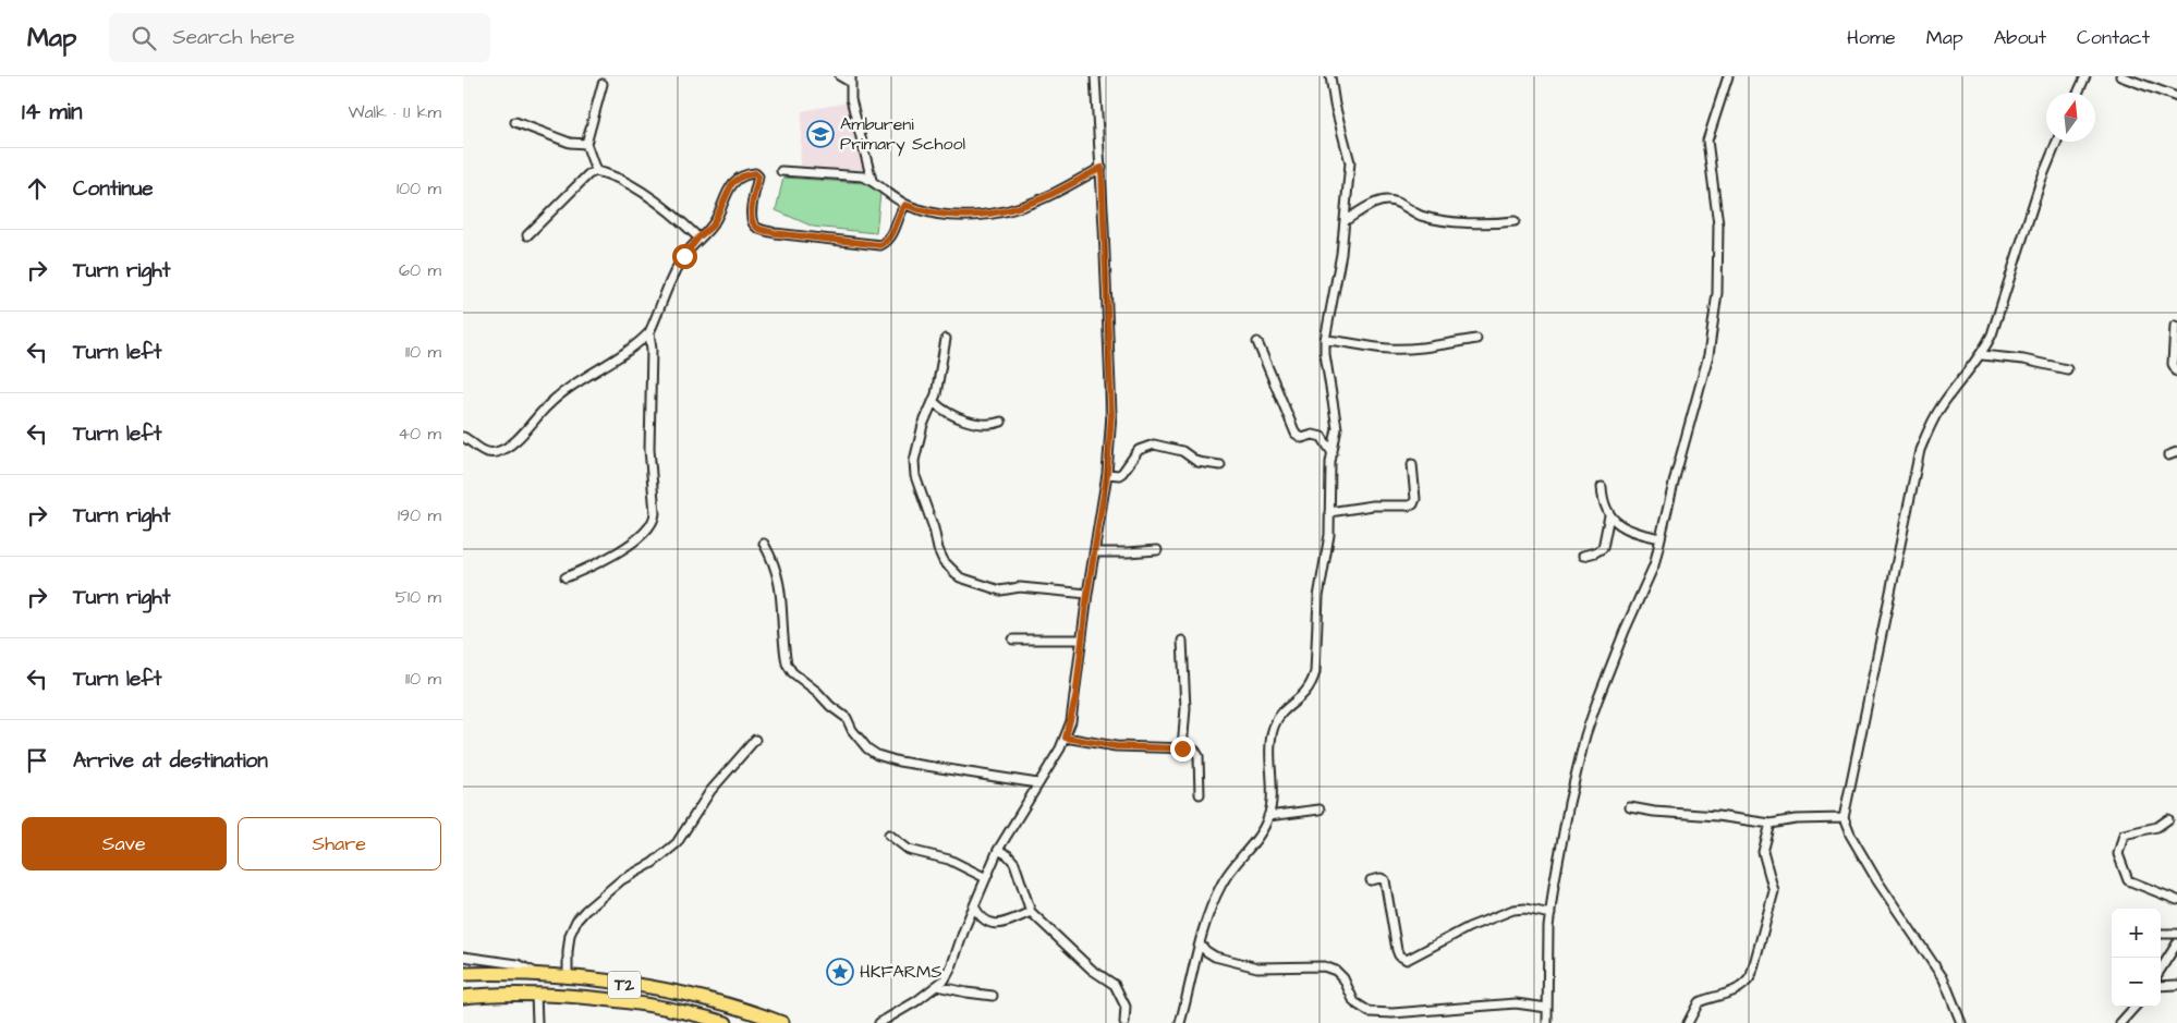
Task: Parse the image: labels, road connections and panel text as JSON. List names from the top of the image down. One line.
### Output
{"streets":{"highway":["T2"]},"places":{"school or university":["Ambureni Primary School"],"place":["HKFARMS"]},"north":"top","page":{"header":"Map","search":"Search here","nav":["Home","Map","About","Contact"],"heading":["14 min","Walk · 1.1 km"],"list":[["Continue","100 m"],["Turn right","60 m"],["Turn left","110 m"],["Turn left","40 m"],["Turn right","190 m"],["Turn right","510 m"],["Turn left","110 m"],"Arrive at destination"],"buttons":["Save","Share"],"map_buttons":["+","−"]}}
